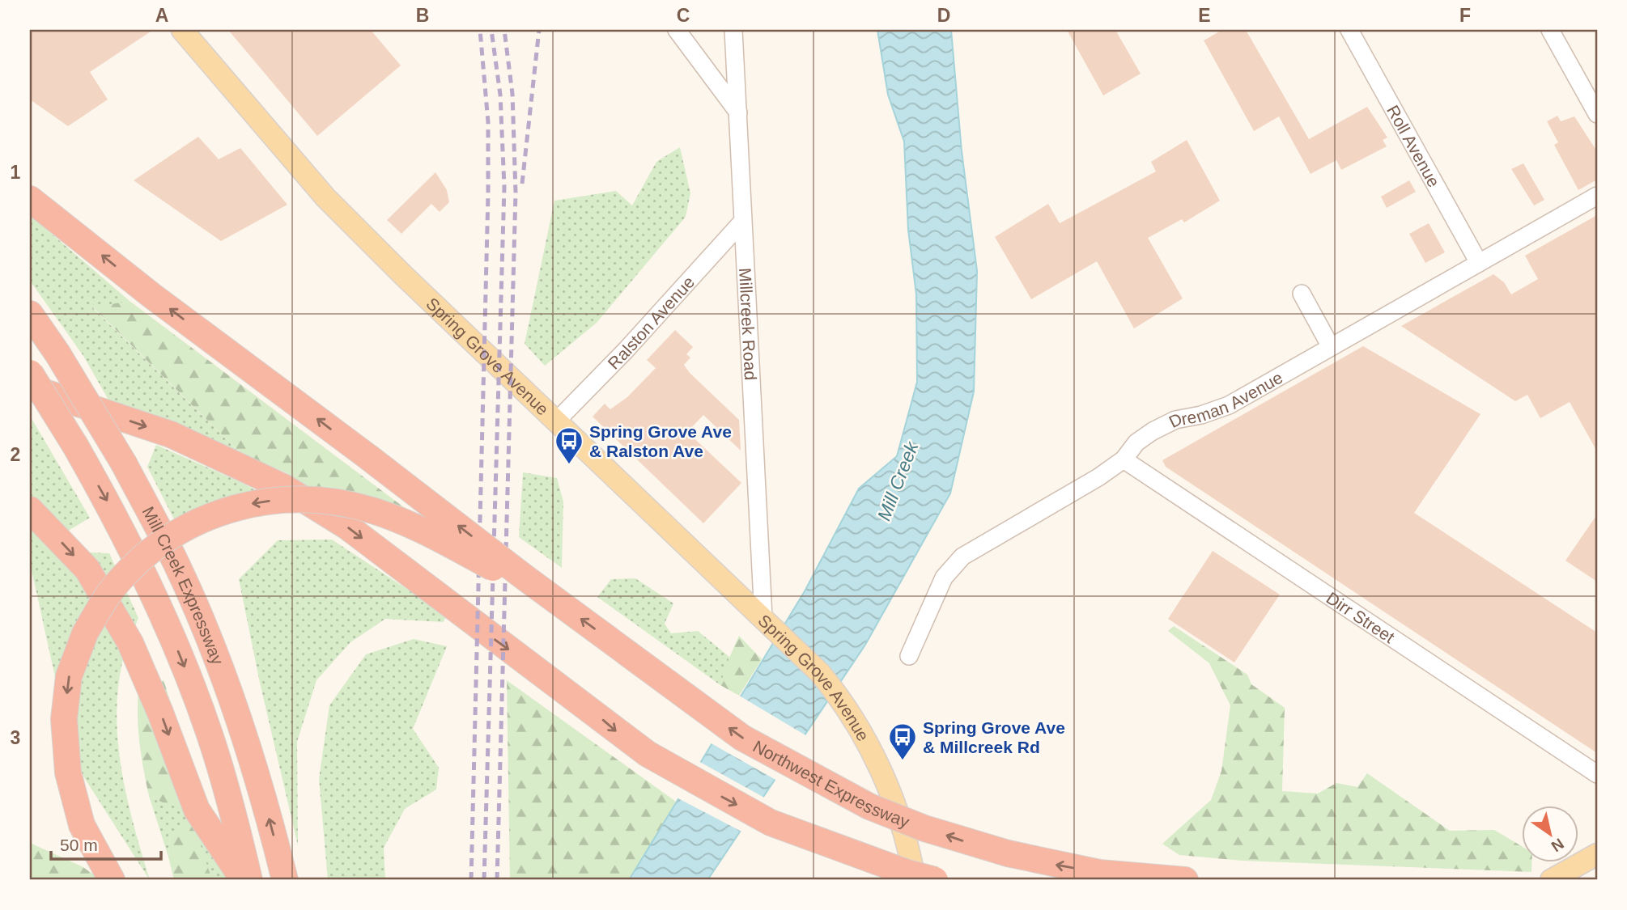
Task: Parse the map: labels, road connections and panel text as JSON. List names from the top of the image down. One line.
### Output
{"streets":{"highway":["Mill Creek Expressway","Northwest Expressway"],"main road":["Spring Grove Avenue"],"street":["Roll Avenue","Ralston Avenue","Millcreek Road","Dreman Avenue","Dirr Street"]},"crossings":[["Roll Avenue","Dreman Avenue"],["Ralston Avenue","Millcreek Road"],["Ralston Avenue","Spring Grove Avenue"],["Millcreek Road","Spring Grove Avenue"],["Dreman Avenue","Dirr Street"]],"water":["Mill Creek"],"places":{"bus stop":["Spring Grove Ave & Ralston Ave","Spring Grove Ave & Millcreek Rd"]},"scale_bar":"50 m","north":"bottom right","grid":{"columns":["A","B","C","D","E","F"],"rows":["1","2","3"]}}
